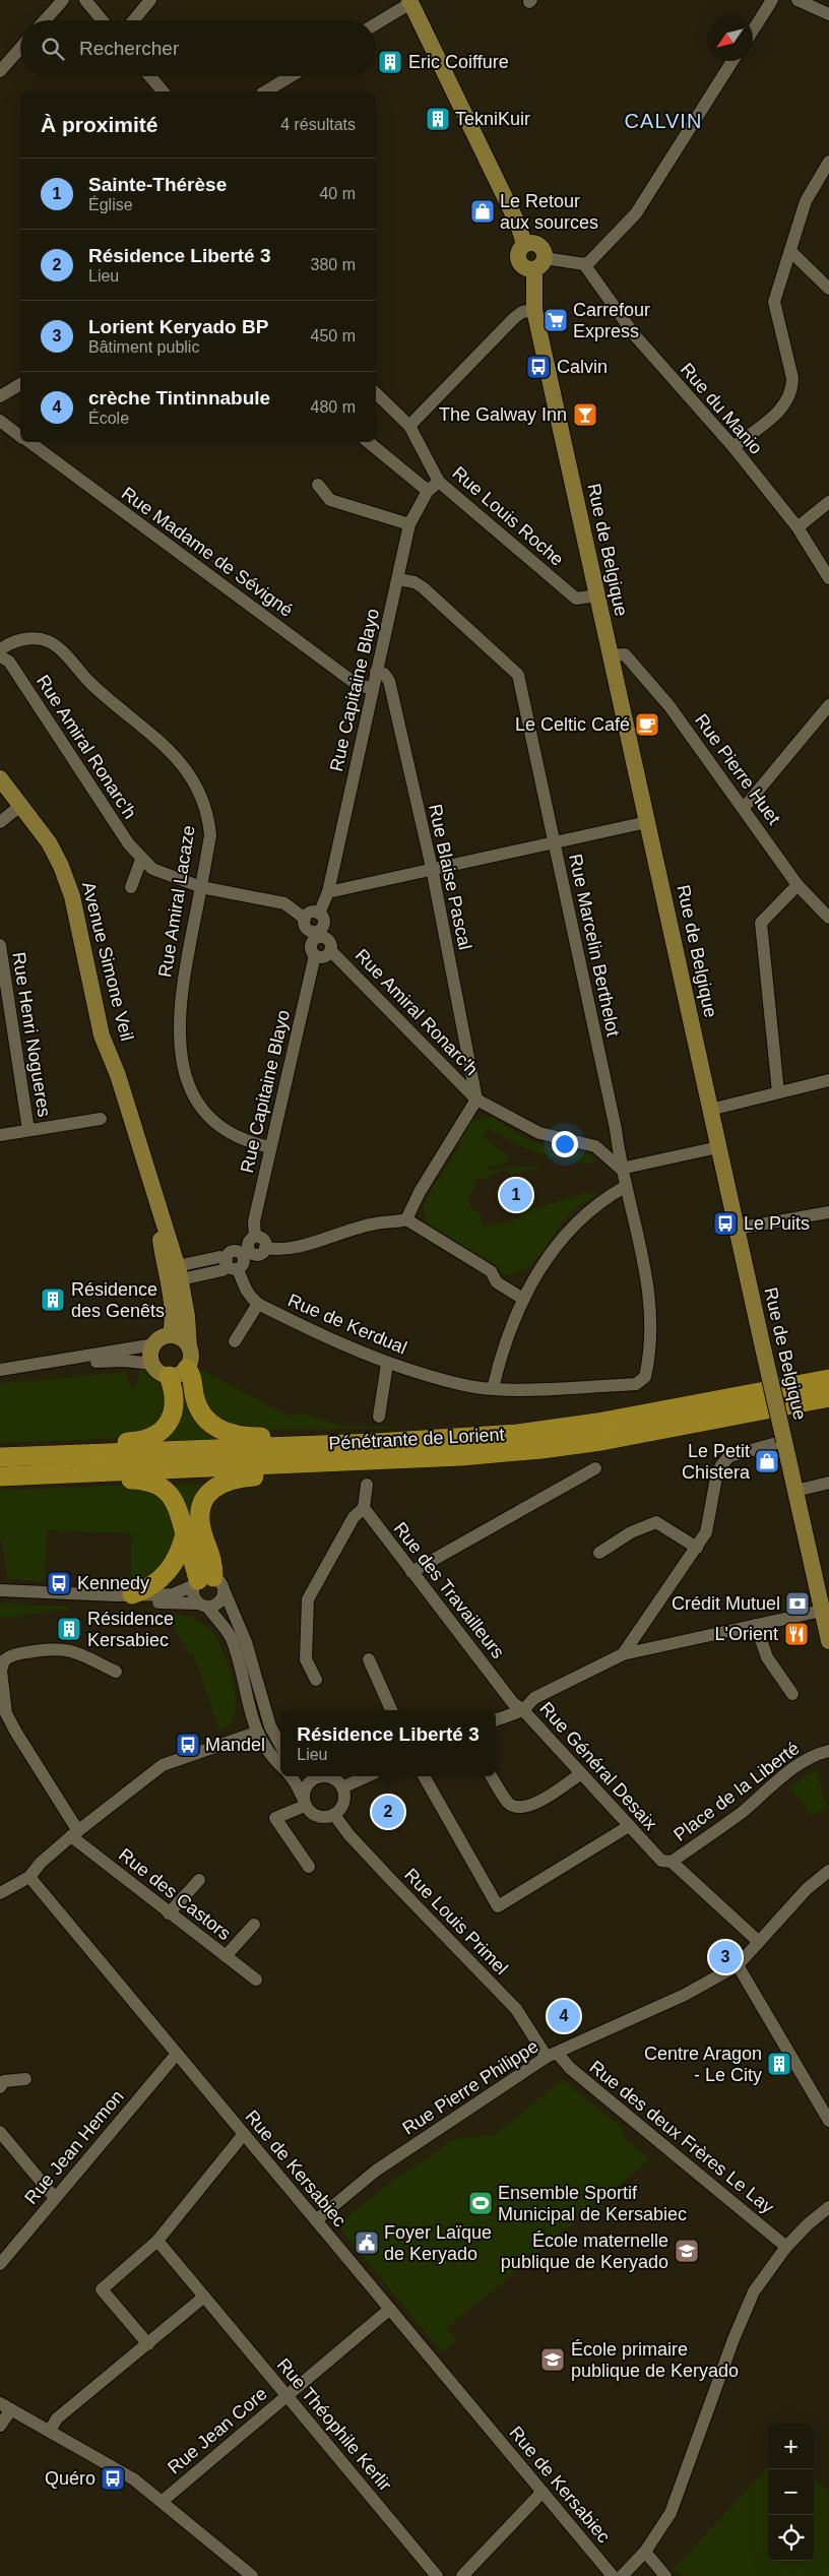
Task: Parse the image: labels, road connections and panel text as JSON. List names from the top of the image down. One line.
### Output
{"streets":{"highway":["Pénétrante de Lorient"],"main road":["Rue de Belgique","Avenue Simone Veil"],"street":["Rue du Manio","Rue Louis Roche","Rue Madame de Sévigné","Rue Capitaine Blayo","Rue Amiral Ronarc'h","Rue Pierre Huet","Rue Blaise Pascal","Rue Amiral Lacaze","Rue Marcelin Berthelot","Rue Henri Nogueres","Rue de Kerdual","Rue des Travailleurs","Rue Général Desaix","Place de la Liberté","Rue des Castors","Rue Louis Primel","Rue Pierre Philippe","Rue des deux Frères Le Lay","Rue Jean Hemon","Rue de Kersabiec","Rue Théophile Kerlir","Rue Jean Core"]},"crossings":[["Rue Louis Roche","Rue de Belgique"],["Rue Louis Roche","Rue Capitaine Blayo"],["Rue de Belgique","Rue Pierre Huet"],["Rue Madame de Sévigné","Rue Capitaine Blayo"],["Rue Capitaine Blayo","Rue Blaise Pascal"],["Rue Capitaine Blayo","Rue Amiral Lacaze"],["Rue Capitaine Blayo","Rue Marcelin Berthelot"],["Rue Capitaine Blayo","Rue de Kerdual"],["Rue Amiral Ronarc'h","Rue Blaise Pascal"],["Rue Amiral Ronarc'h","Rue Amiral Lacaze"],["Rue Amiral Ronarc'h","Rue Marcelin Berthelot"],["Rue Marcelin Berthelot","Rue de Kerdual"],["Rue des Travailleurs","Rue Général Desaix"],["Rue Général Desaix","Place de la Liberté"],["Place de la Liberté","Rue Pierre Philippe"],["Rue Louis Primel","Rue Pierre Philippe"],["Rue Louis Primel","Rue des deux Frères Le Lay"],["Rue Pierre Philippe","Rue des deux Frères Le Lay"],["Rue Pierre Philippe","Rue de Kersabiec"],["Rue Jean Hemon","Rue de Kersabiec"],["Rue de Kersabiec","Rue Jean Core"],["Rue Théophile Kerlir","Rue Jean Core"]],"districts":["CALVIN"],"places":{"building":["Eric Coiffure","TekniKuir","Résidence des Genêts","Résidence Kersabiec","Centre Aragon - Le City"],"shop":["Le Retour aux sources","Le Petit Chistera"],"supermarket":["Carrefour Express"],"bus stop":["Calvin","Le Puits","Kennedy","Mandel","Quéro"],"bar":["The Galway Inn"],"cafe":["Le Celtic Café"],"bank":["Crédit Mutuel"],"restaurant":["L'Orient"],"sports":["Ensemble Sportif Municipal de Kersabiec"],"public building":["Foyer Laïque de Keryado"],"school or university":["École maternelle publique de Keryado","École primaire publique de Keryado"]},"north":"bottom left","page":{"search":"Rechercher","heading":["À proximité","4 résultats"],"list":[{"mark":"1","name":"Sainte-Thérèse","note":"Église","value":"40 m"},{"mark":"2","name":"Résidence Liberté 3","note":"Lieu","value":"380 m"},{"mark":"3","name":"Lorient Keryado BP","note":"Bâtiment public","value":"450 m"},{"mark":"4","name":"crèche Tintinnabule","note":"École","value":"480 m"}],"pins":["1","2","3","4"],"popup":["Résidence Liberté 3","Lieu"],"map_buttons":["+","−"]}}
